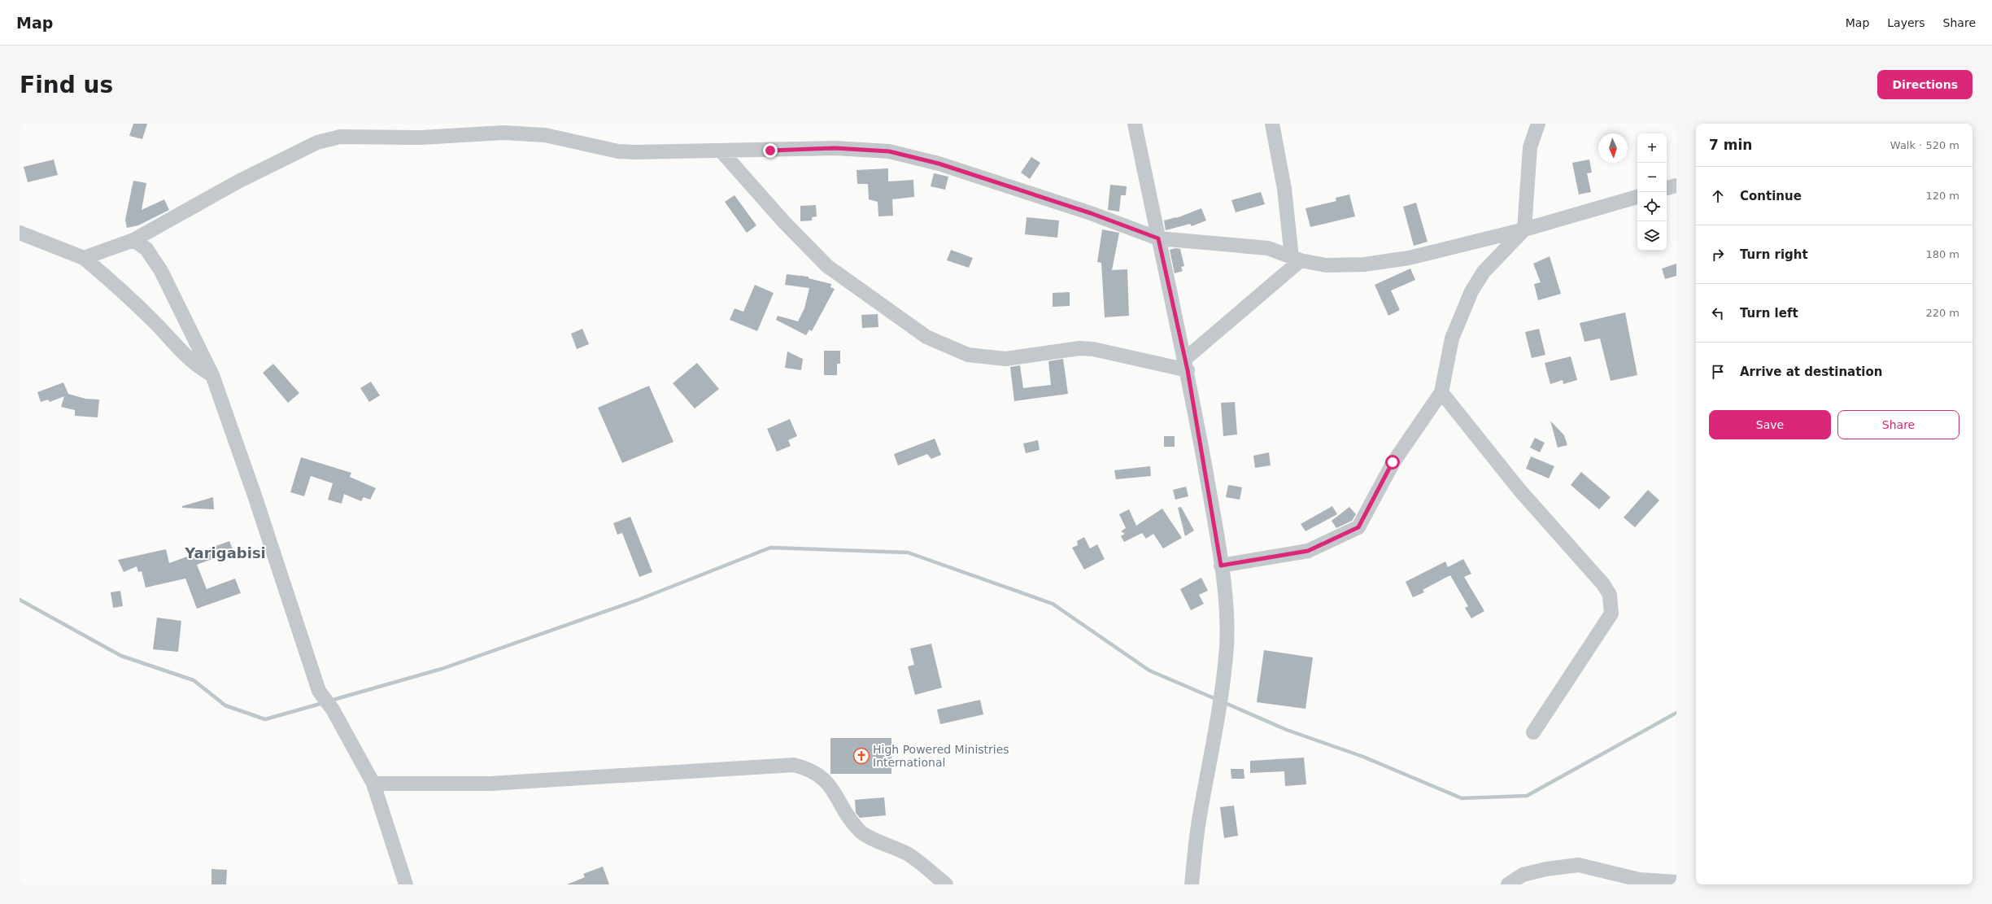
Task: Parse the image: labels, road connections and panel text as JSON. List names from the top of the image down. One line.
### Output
{"districts":["Yarigabisi"],"places":{"church":["High Powered Ministries International"]},"north":"bottom","page":{"header":"Map","nav":["Map","Layers","Share"],"buttons":["Directions",["Save","Share"]],"title":"Find us","heading":["7 min","Walk · 520 m"],"map_buttons":["+","−"],"list":[["Continue","120 m"],["Turn right","180 m"],["Turn left","220 m"],"Arrive at destination"]}}
